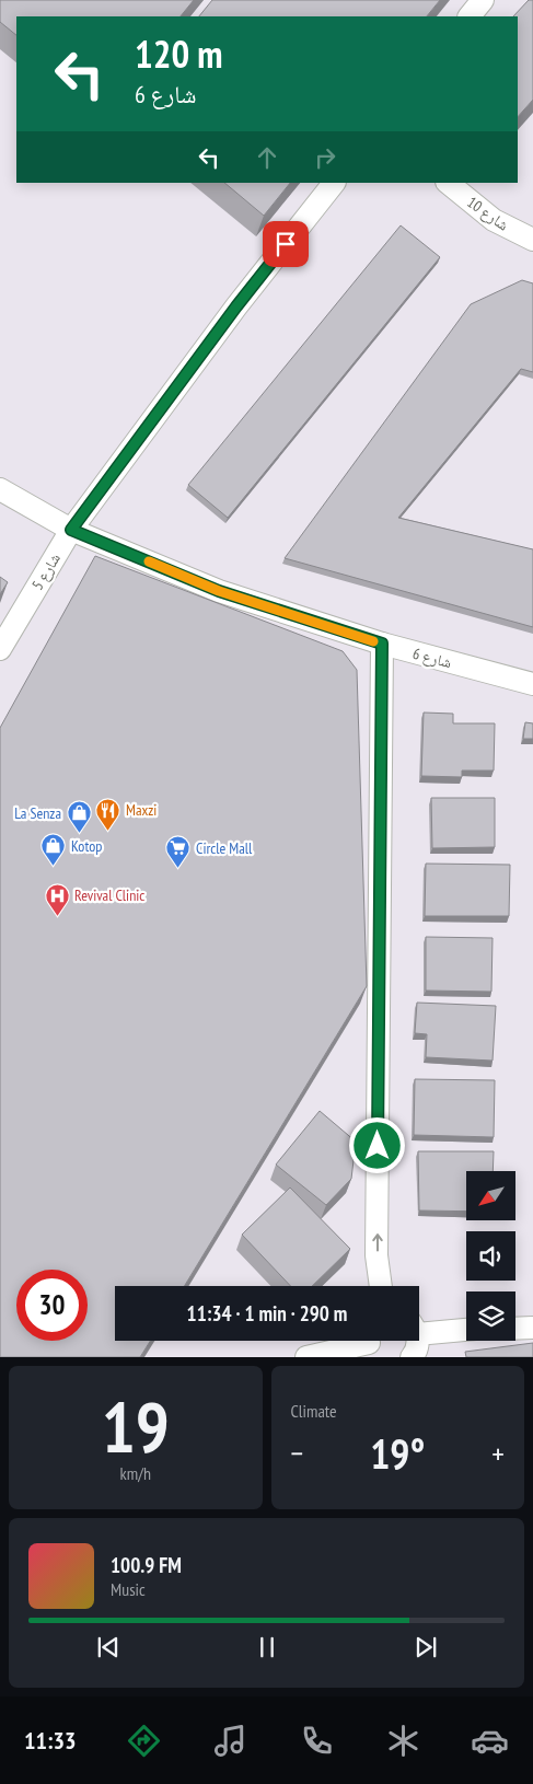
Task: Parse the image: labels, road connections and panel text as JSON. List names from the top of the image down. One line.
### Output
{"streets":{"street":["شارع 10","شارع 5","شارع 6"]},"crossings":[["شارع 5","شارع 6"]],"places":{"restaurant":["Maxzi"],"shop":["La Senza","Kotop"],"supermarket":["Circle Mall"],"hospital":["Revival Clinic"]},"north":"bottom left","page":{"turn":["120 m","شارع 6"],"limit":"30","trip":"11:34 · 1 min · 290 m","tile":[["19","km/h"],"Climate"],"heat":["−","19°","+"],"song":["100.9 FM","Music"],"tabs":"11:33"}}
